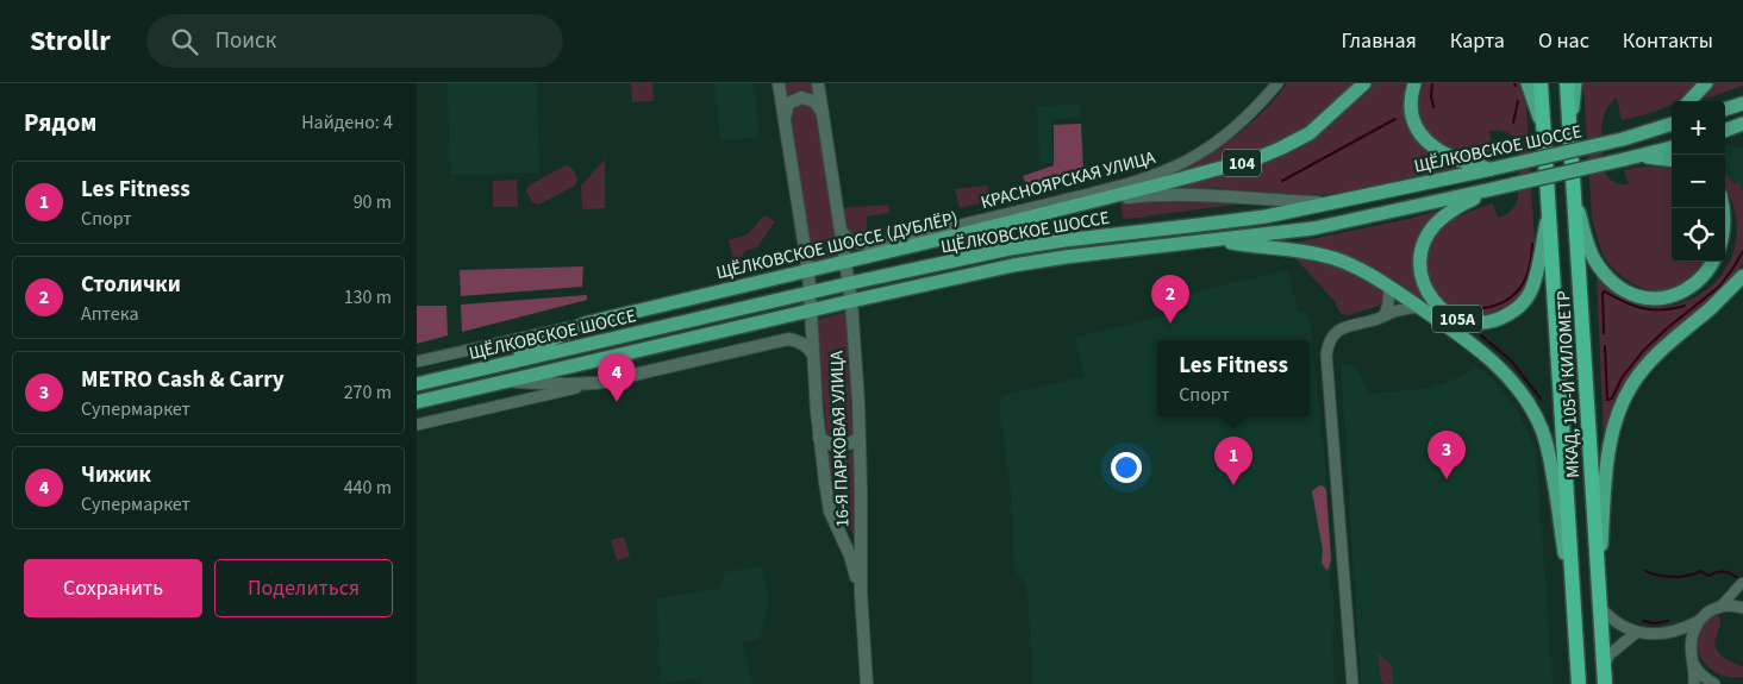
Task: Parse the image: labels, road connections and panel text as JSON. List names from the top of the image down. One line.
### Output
{"streets":{"highway":["МКАД, 105-Й КИЛОМЕТР"],"main road":["ЩЁЛКОВСКОЕ ШОССЕ","104","ЩЁЛКОВСКОЕ ШОССЕ (ДУБЛЁР)","105A","16-Я ПАРКОВАЯ УЛИЦА"],"street":["КРАСНОЯРСКАЯ УЛИЦА"]},"crossings":[["ЩЁЛКОВСКОЕ ШОССЕ","ЩЁЛКОВСКОЕ ШОССЕ (ДУБЛЁР)"],["ЩЁЛКОВСКОЕ ШОССЕ","105A"],["ЩЁЛКОВСКОЕ ШОССЕ","16-Я ПАРКОВАЯ УЛИЦА"],["104","ЩЁЛКОВСКОЕ ШОССЕ (ДУБЛЁР)"],["КРАСНОЯРСКАЯ УЛИЦА","16-Я ПАРКОВАЯ УЛИЦА"],["ЩЁЛКОВСКОЕ ШОССЕ (ДУБЛЁР)","16-Я ПАРКОВАЯ УЛИЦА"],["105A","МКАД, 105-Й КИЛОМЕТР"]],"page":{"header":"Strollr","search":"Поиск","nav":["Главная","Карта","О нас","Контакты"],"heading":["Рядом","Найдено: 4"],"map_buttons":["+","−"],"list":[{"mark":"1","name":"Les Fitness","note":"Спорт","value":"90 m"},{"mark":"2","name":"Столички","note":"Аптека","value":"130 m"},{"mark":"3","name":"METRO Cash & Carry","note":"Супермаркет","value":"270 m"},{"mark":"4","name":"Чижик","note":"Супермаркет","value":"440 m"}],"pins":["2","4","3","1"],"popup":["Les Fitness","Спорт"],"buttons":["Сохранить","Поделиться"]}}
